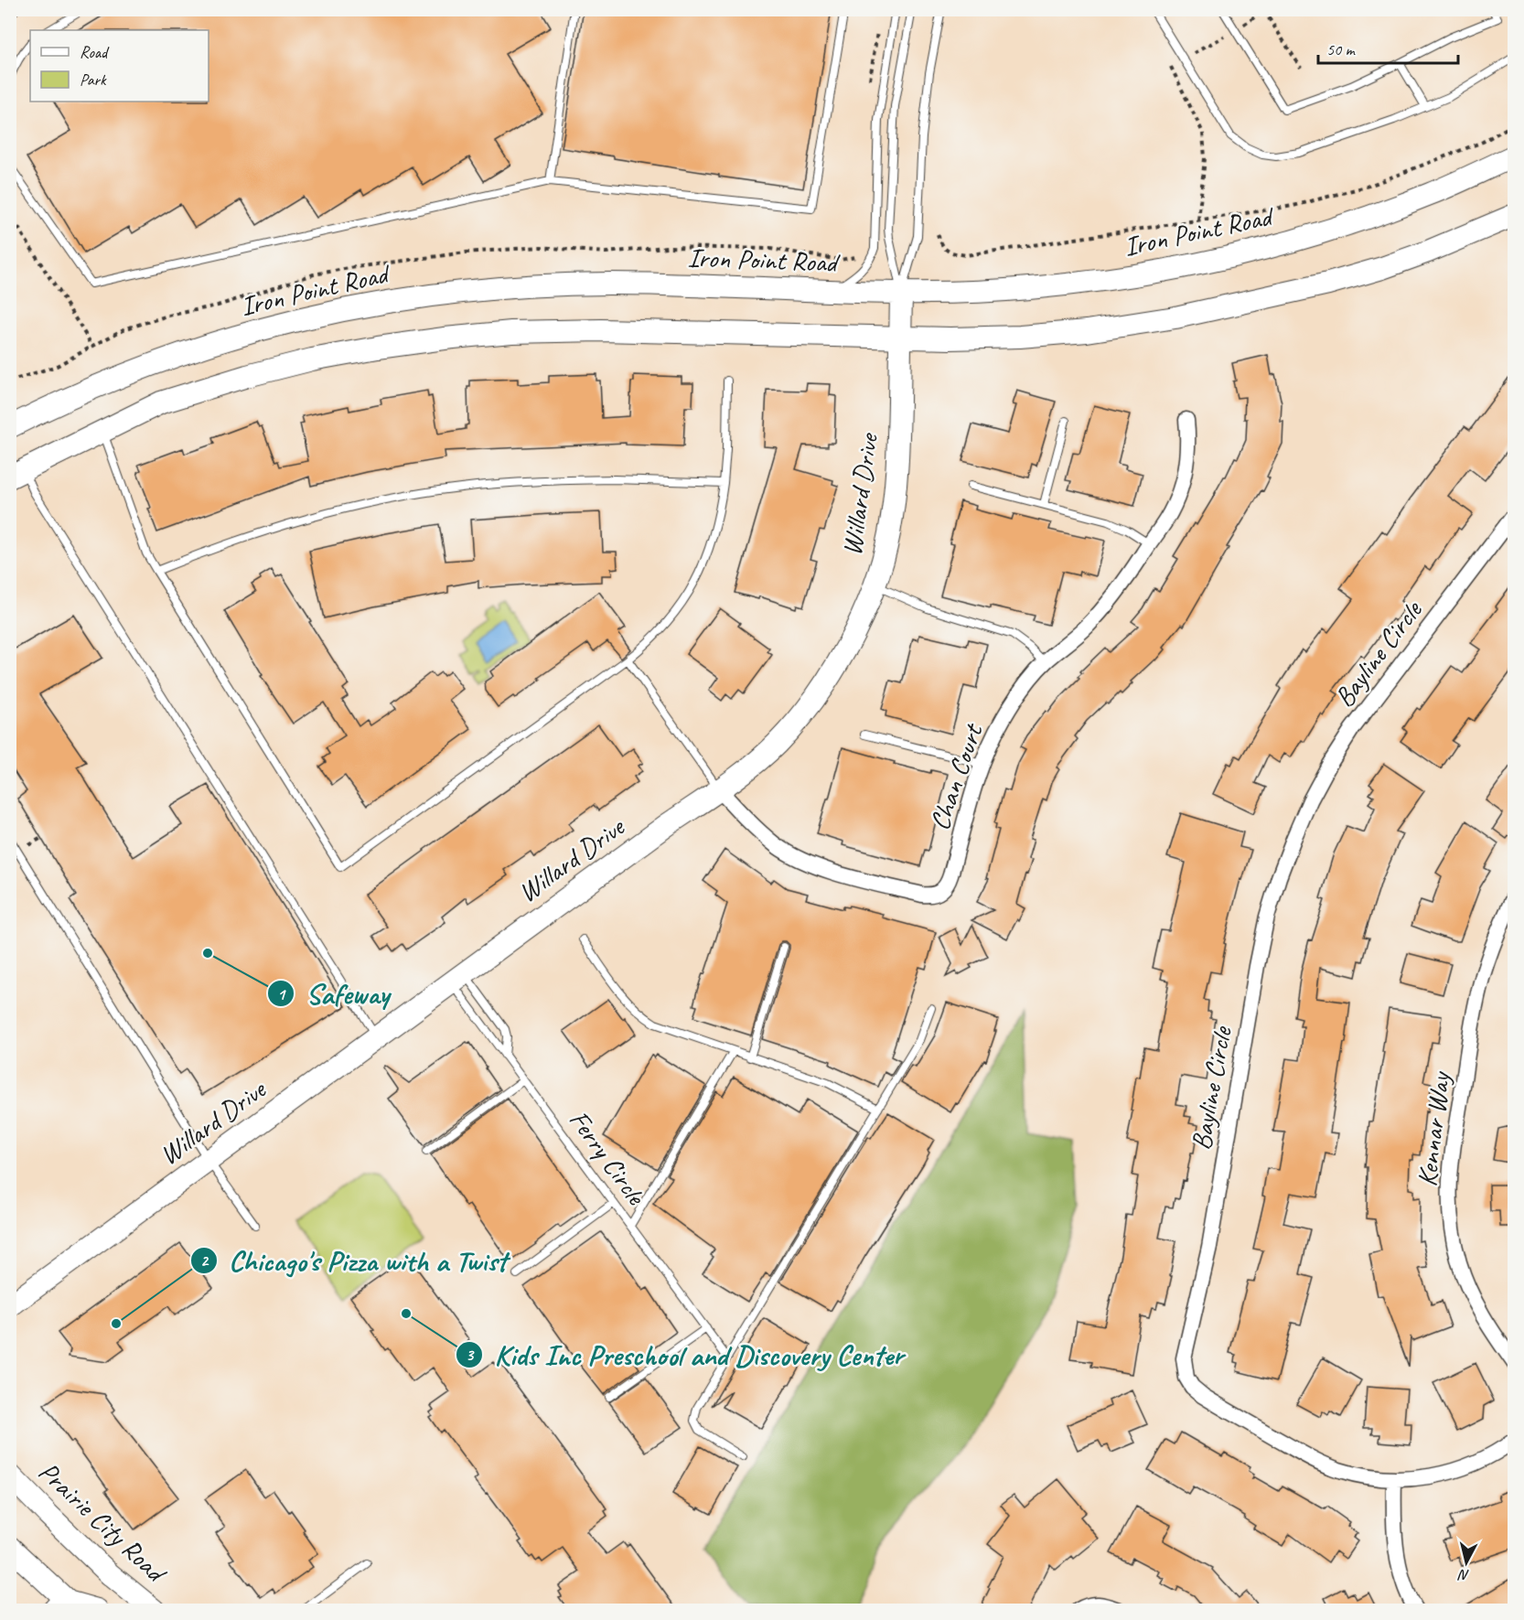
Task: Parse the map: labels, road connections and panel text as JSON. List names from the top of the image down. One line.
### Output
{"streets":{"main road":["Iron Point Road","Willard Drive","Prairie City Road"],"street":["Bayline Circle","Chan Court","Kennar Way"],"lane":["Ferry Circle"]},"crossings":[["Iron Point Road","Willard Drive"],["Willard Drive","Chan Court"],["Willard Drive","Ferry Circle"]],"places":["Safeway","Kids Inc Preschool and Discovery Center","Chicago's Pizza with a Twist"],"legend":["Road","Park"],"scale_bar":"50 m","north":"bottom"}
